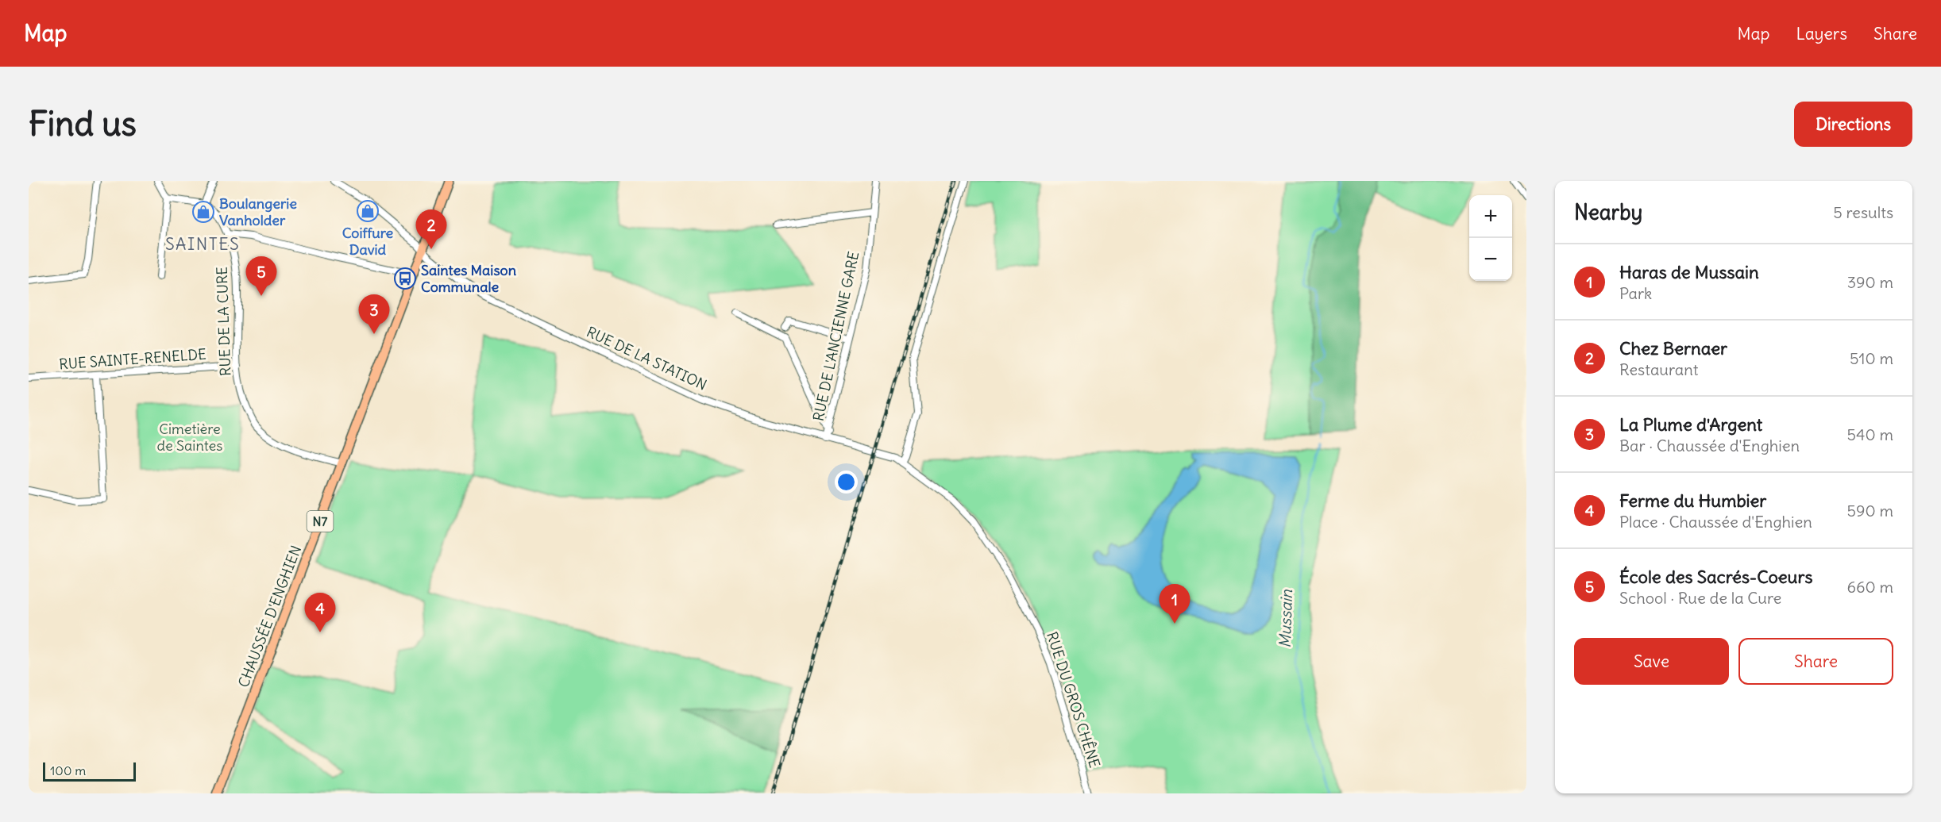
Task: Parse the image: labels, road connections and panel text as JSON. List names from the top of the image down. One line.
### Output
{"streets":{"main road":["N7","CHAUSSÉE D'ENGHIEN"],"street":["RUE DE LA CURE","RUE DE L'ANCIENNE GARE","RUE DE LA STATION","RUE SAINTE-RENELDE","RUE DU GROS CHÊNE"]},"crossings":[["RUE DE LA CURE","RUE SAINTE-RENELDE"],["RUE DE LA CURE","CHAUSSÉE D'ENGHIEN"],["RUE DE L'ANCIENNE GARE","RUE DE LA STATION"],["RUE DE LA STATION","CHAUSSÉE D'ENGHIEN"],["RUE DE LA STATION","RUE DU GROS CHÊNE"]],"districts":["SAINTES"],"water":["Mussain"],"parks":["Cimetière de Saintes"],"places":{"shop":["Coiffure David","Boulangerie Vanholder"],"bus stop":["Saintes Maison Communale"]},"scale_bar":"100 m","page":{"header":"Map","nav":["Map","Layers","Share"],"buttons":["Directions",["Save","Share"]],"title":"Find us","heading":["Nearby","5 results"],"map_buttons":["+","−"],"pins":["2","5","3","1","4"],"list":[{"mark":"1","name":"Haras de Mussain","note":"Park","value":"390 m"},{"mark":"2","name":"Chez Bernaer","note":"Restaurant","value":"510 m"},{"mark":"3","name":"La Plume d'Argent","note":"Bar · Chaussée d'Enghien","value":"540 m"},{"mark":"4","name":"Ferme du Humbier","note":"Place · Chaussée d'Enghien","value":"590 m"},{"mark":"5","name":"École des Sacrés-Coeurs","note":"School · Rue de la Cure","value":"660 m"}],"scale":"100 m"}}
